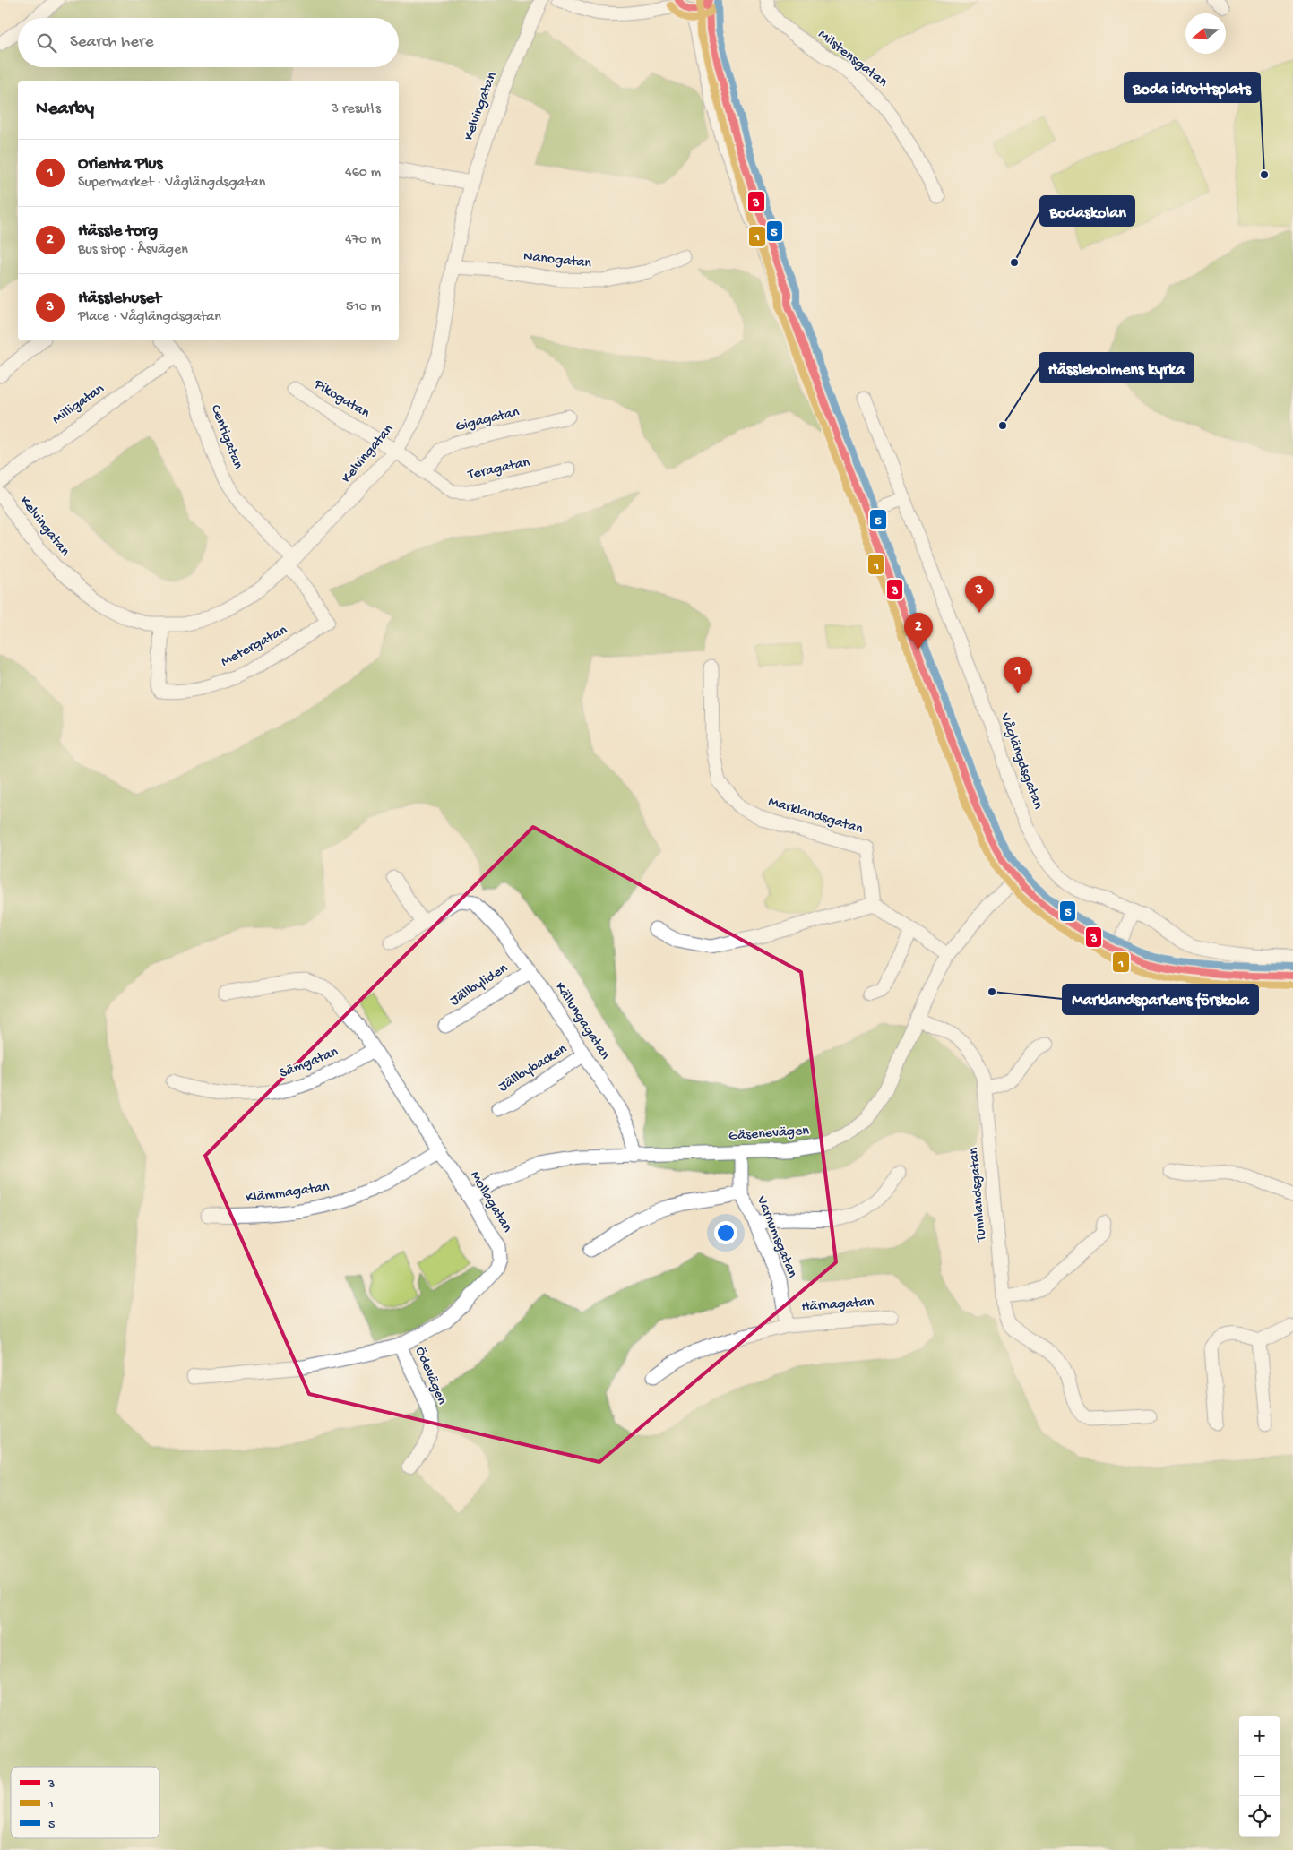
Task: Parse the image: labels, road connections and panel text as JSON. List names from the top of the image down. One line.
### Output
{"streets":{"street":["Milstensgatan","Kelvingatan","Nanogatan","Pikogatan","Milligatan","Gigagatan","Centigatan","Teragatan","Metergatan","Våglängdsgatan","Marklandsgatan","Jällbyliden","Källungagatan","Sämgatan","Jällbybacken","Gäsenevägen","Klämmagatan","Tunnlandsgatan","Mollagatan","Varnumsgatan","Härnagatan","Ödevägen"]},"crossings":[["Kelvingatan","Nanogatan"],["Kelvingatan","Pikogatan"],["Kelvingatan","Centigatan"],["Kelvingatan","Teragatan"],["Kelvingatan","Metergatan"],["Pikogatan","Teragatan"],["Milligatan","Centigatan"],["Gigagatan","Teragatan"],["Centigatan","Metergatan"],["Jällbyliden","Källungagatan"],["Källungagatan","Jällbybacken"],["Källungagatan","Gäsenevägen"],["Sämgatan","Mollagatan"],["Gäsenevägen","Tunnlandsgatan"],["Gäsenevägen","Mollagatan"],["Gäsenevägen","Varnumsgatan"],["Klämmagatan","Mollagatan"],["Mollagatan","Ödevägen"],["Varnumsgatan","Härnagatan"]],"places":["Boda idrottsplats","Bodaskolan","Hässleholmens kyrka","Marklandsparkens förskola"],"lines":["transit line 3","transit line 1","transit line 5"],"legend":["3","1","5"],"north":"left","page":{"search":"Search here","heading":["Nearby","3 results"],"list":[{"mark":"1","name":"Orienta Plus","note":"Supermarket · Våglängdsgatan","value":"460 m"},{"mark":"2","name":"Hässle torg","note":"Bus stop · Åsvägen","value":"470 m"},{"mark":"3","name":"Hässlehuset","note":"Place · Våglängdsgatan","value":"510 m"}],"pins":["3","2","1"],"map_buttons":["+","−"]}}
